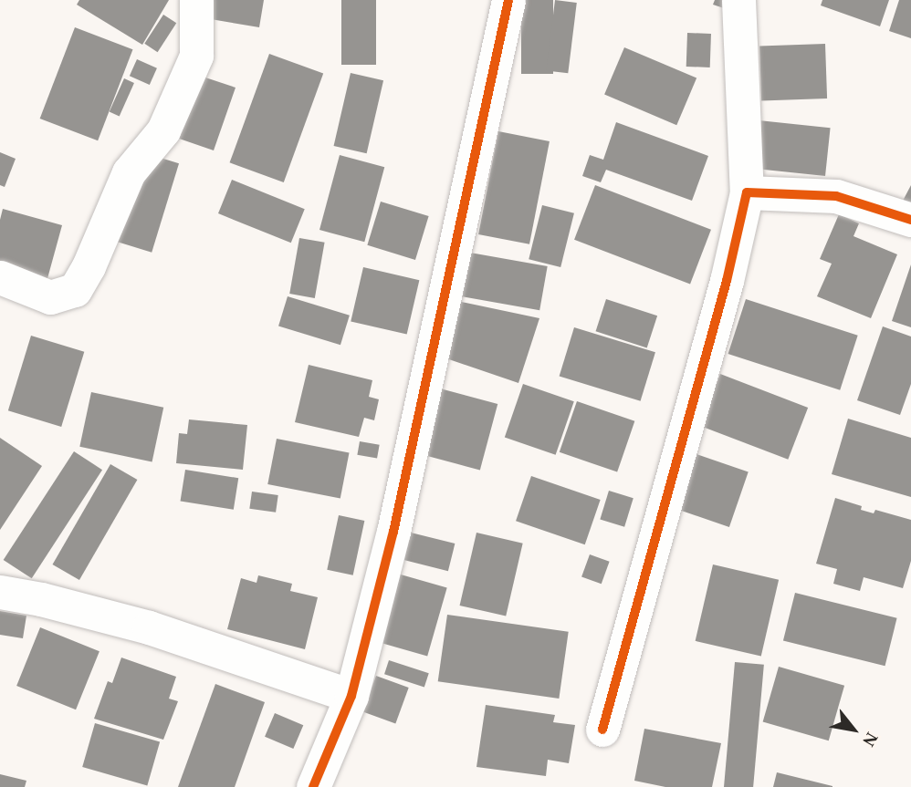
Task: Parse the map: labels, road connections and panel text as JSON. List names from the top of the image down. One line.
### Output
{"north":"bottom right"}
